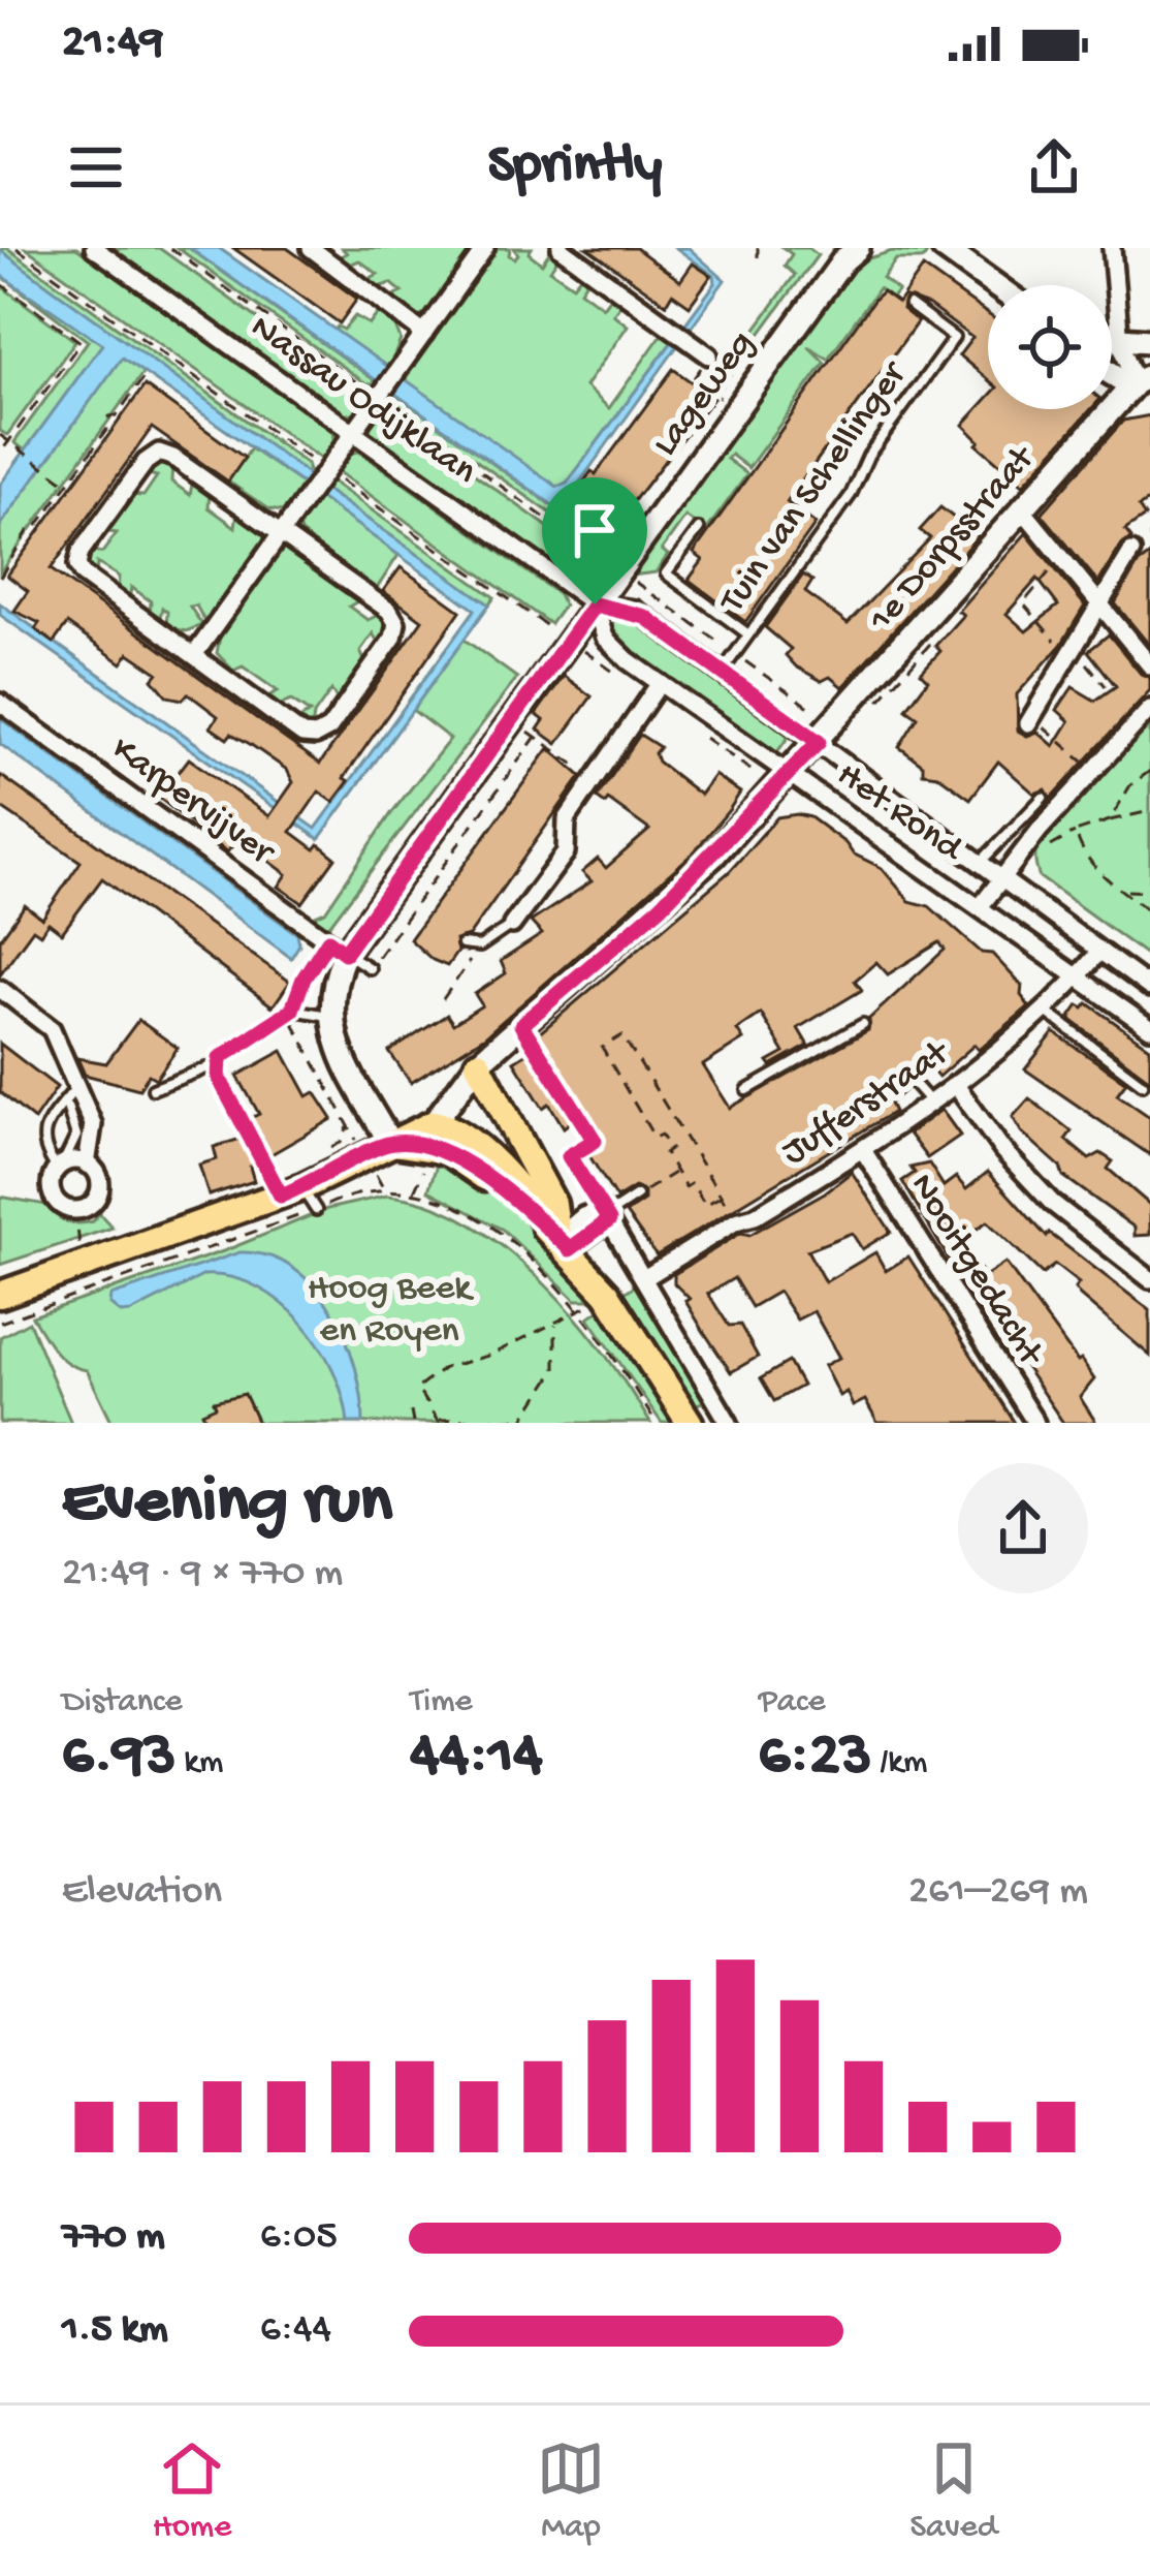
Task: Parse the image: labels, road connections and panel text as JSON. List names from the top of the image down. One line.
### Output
{"streets":{"main road":["Lageweg","1e Dorpsstraat"],"street":["Nassau Odijklaan","Karpervijver","Het Rond","Jufferstraat","Nooitgedacht"],"lane":["Tuin van Schellinger"]},"crossings":[["Lageweg","Nassau Odijklaan"],["Lageweg","Karpervijver"],["Lageweg","Het Rond"],["Nassau Odijklaan","Het Rond"],["Tuin van Schellinger","Het Rond"],["1e Dorpsstraat","Het Rond"],["Het Rond","Jufferstraat"],["Jufferstraat","Nooitgedacht"]],"parks":["Hoog Beek en Royen"],"page":{"status":"21:49","header":"Sprintly","heading":["Evening run","21:49 · 9 × 770 m"],"stats":[["Distance","6.93 km"],["Time","44:14"],["Pace","6:23 /km"]],"chart":["Elevation","261–269 m"],"list":[{"name":"770 m","note":"6:05"},{"name":"1.5 km","note":"6:44"}],"tabs":["Home","Map","Saved"]}}
